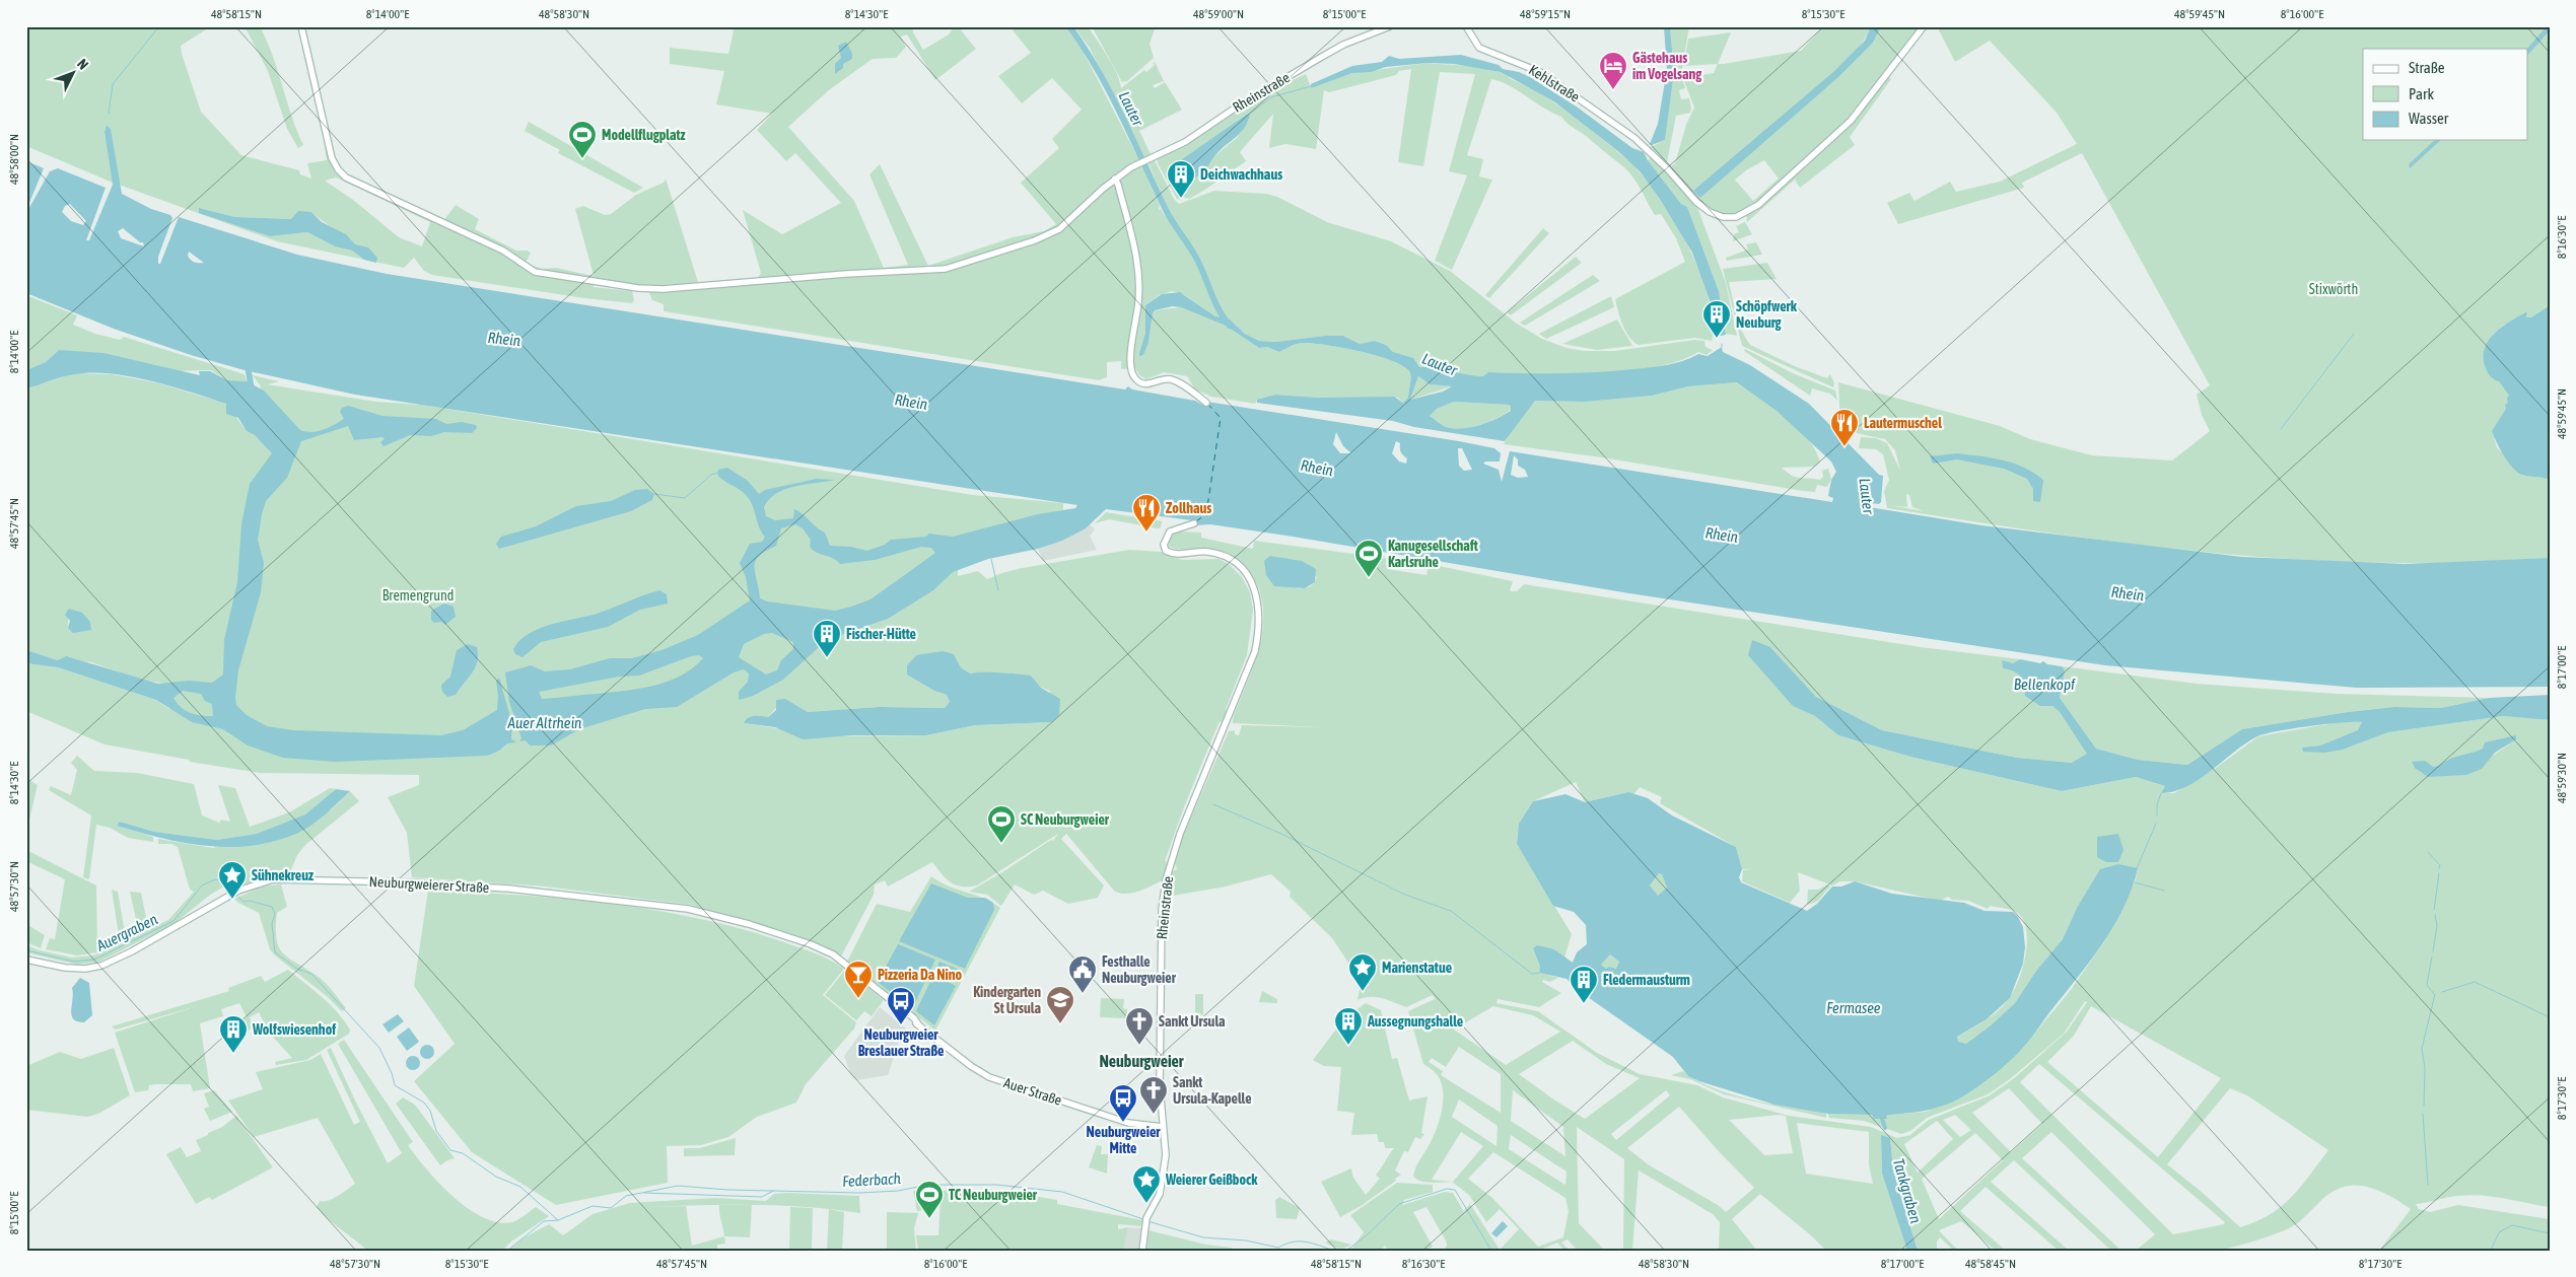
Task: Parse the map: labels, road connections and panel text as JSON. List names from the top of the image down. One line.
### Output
{"streets":{"main road":["Kehlstraße","Rheinstraße","Neuburgweierer Straße","Auer Straße"]},"crossings":[["Rheinstraße","Auer Straße"],["Neuburgweierer Straße","Auer Straße"]],"districts":["Neuburgweier"],"water":["Lauter","Rhein","Bellenkopf","Auer Altrhein","Auergraben","Fermasee","Federbach","Tankgraben"],"parks":["Stixwörth","Bremengrund"],"places":{"hotel":["Gästehaus im Vogelsang"],"sports":["Modellflugplatz","Kanugesellschaft Karlsruhe","SC Neuburgweier","TC Neuburgweier"],"building":["Deichwachhaus","Schöpfwerk Neuburg","Fischer-Hütte","Fledermausturm","Aussegnungshalle","Wolfswiesenhof"],"restaurant":["Lautermuschel","Zollhaus"],"place":["Sühnekreuz","Marienstatue","Weierer Geißbock"],"public building":["Festhalle Neuburgweier"],"bar":["Pizzeria Da Nino"],"school or university":["Kindergarten St Ursula"],"bus stop":["Neuburgweier Breslauer Straße","Neuburgweier Mitte"],"church":["Sankt Ursula","Sankt Ursula-Kapelle"]},"legend":["Straße","Park","Wasser"],"north":"top right","coordinates":["48°58'15\"N","8°14'00\"E","48°58'30\"N","8°14'30\"E","48°59'00\"N","8°15'00\"E","48°59'15\"N","8°15'30\"E","48°59'45\"N","8°16'00\"E","48°58'00\"N","8°16'30\"E","48°57'45\"N","8°17'00\"E","48°59'30\"N","48°57'30\"N","8°17'30\"E","48°58'45\"N"]}
